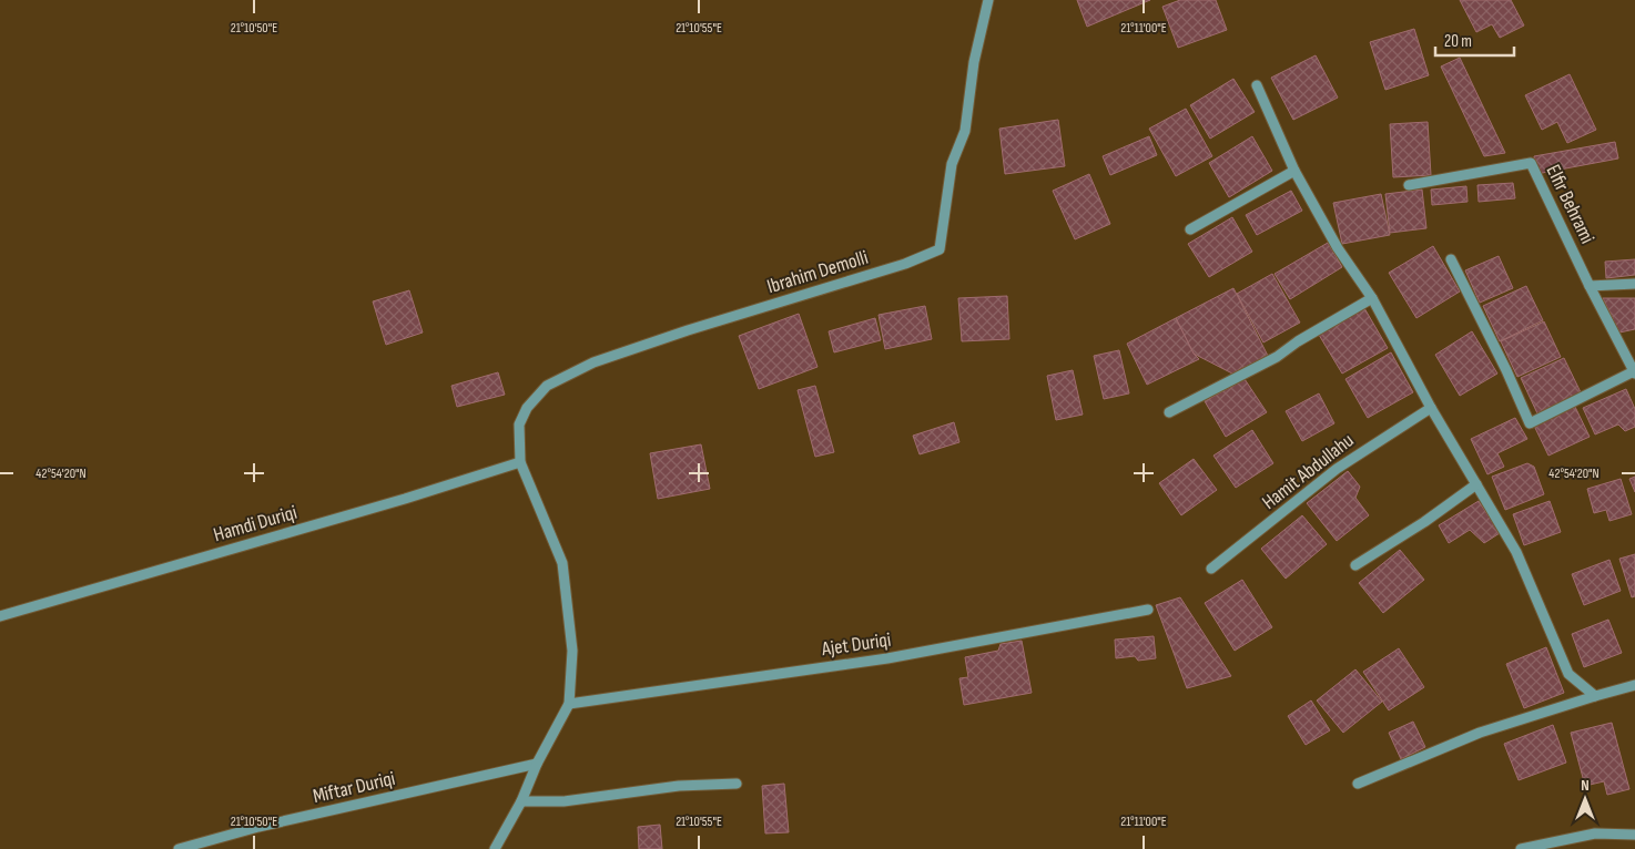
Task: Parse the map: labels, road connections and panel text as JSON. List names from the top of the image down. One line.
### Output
{"streets":{"street":["Elfir Behrami","Ibrahim Demolli","Hamit Abdullahu","Hamdi Duriqi","Ajet Duriqi","Miftar Duriqi"]},"crossings":[["Ibrahim Demolli","Hamdi Duriqi"]],"scale_bar":"20 m","north":"top","coordinates":["21°10'50\"E","21°10'55\"E","21°11'00\"E","42°54'20\"N"]}
